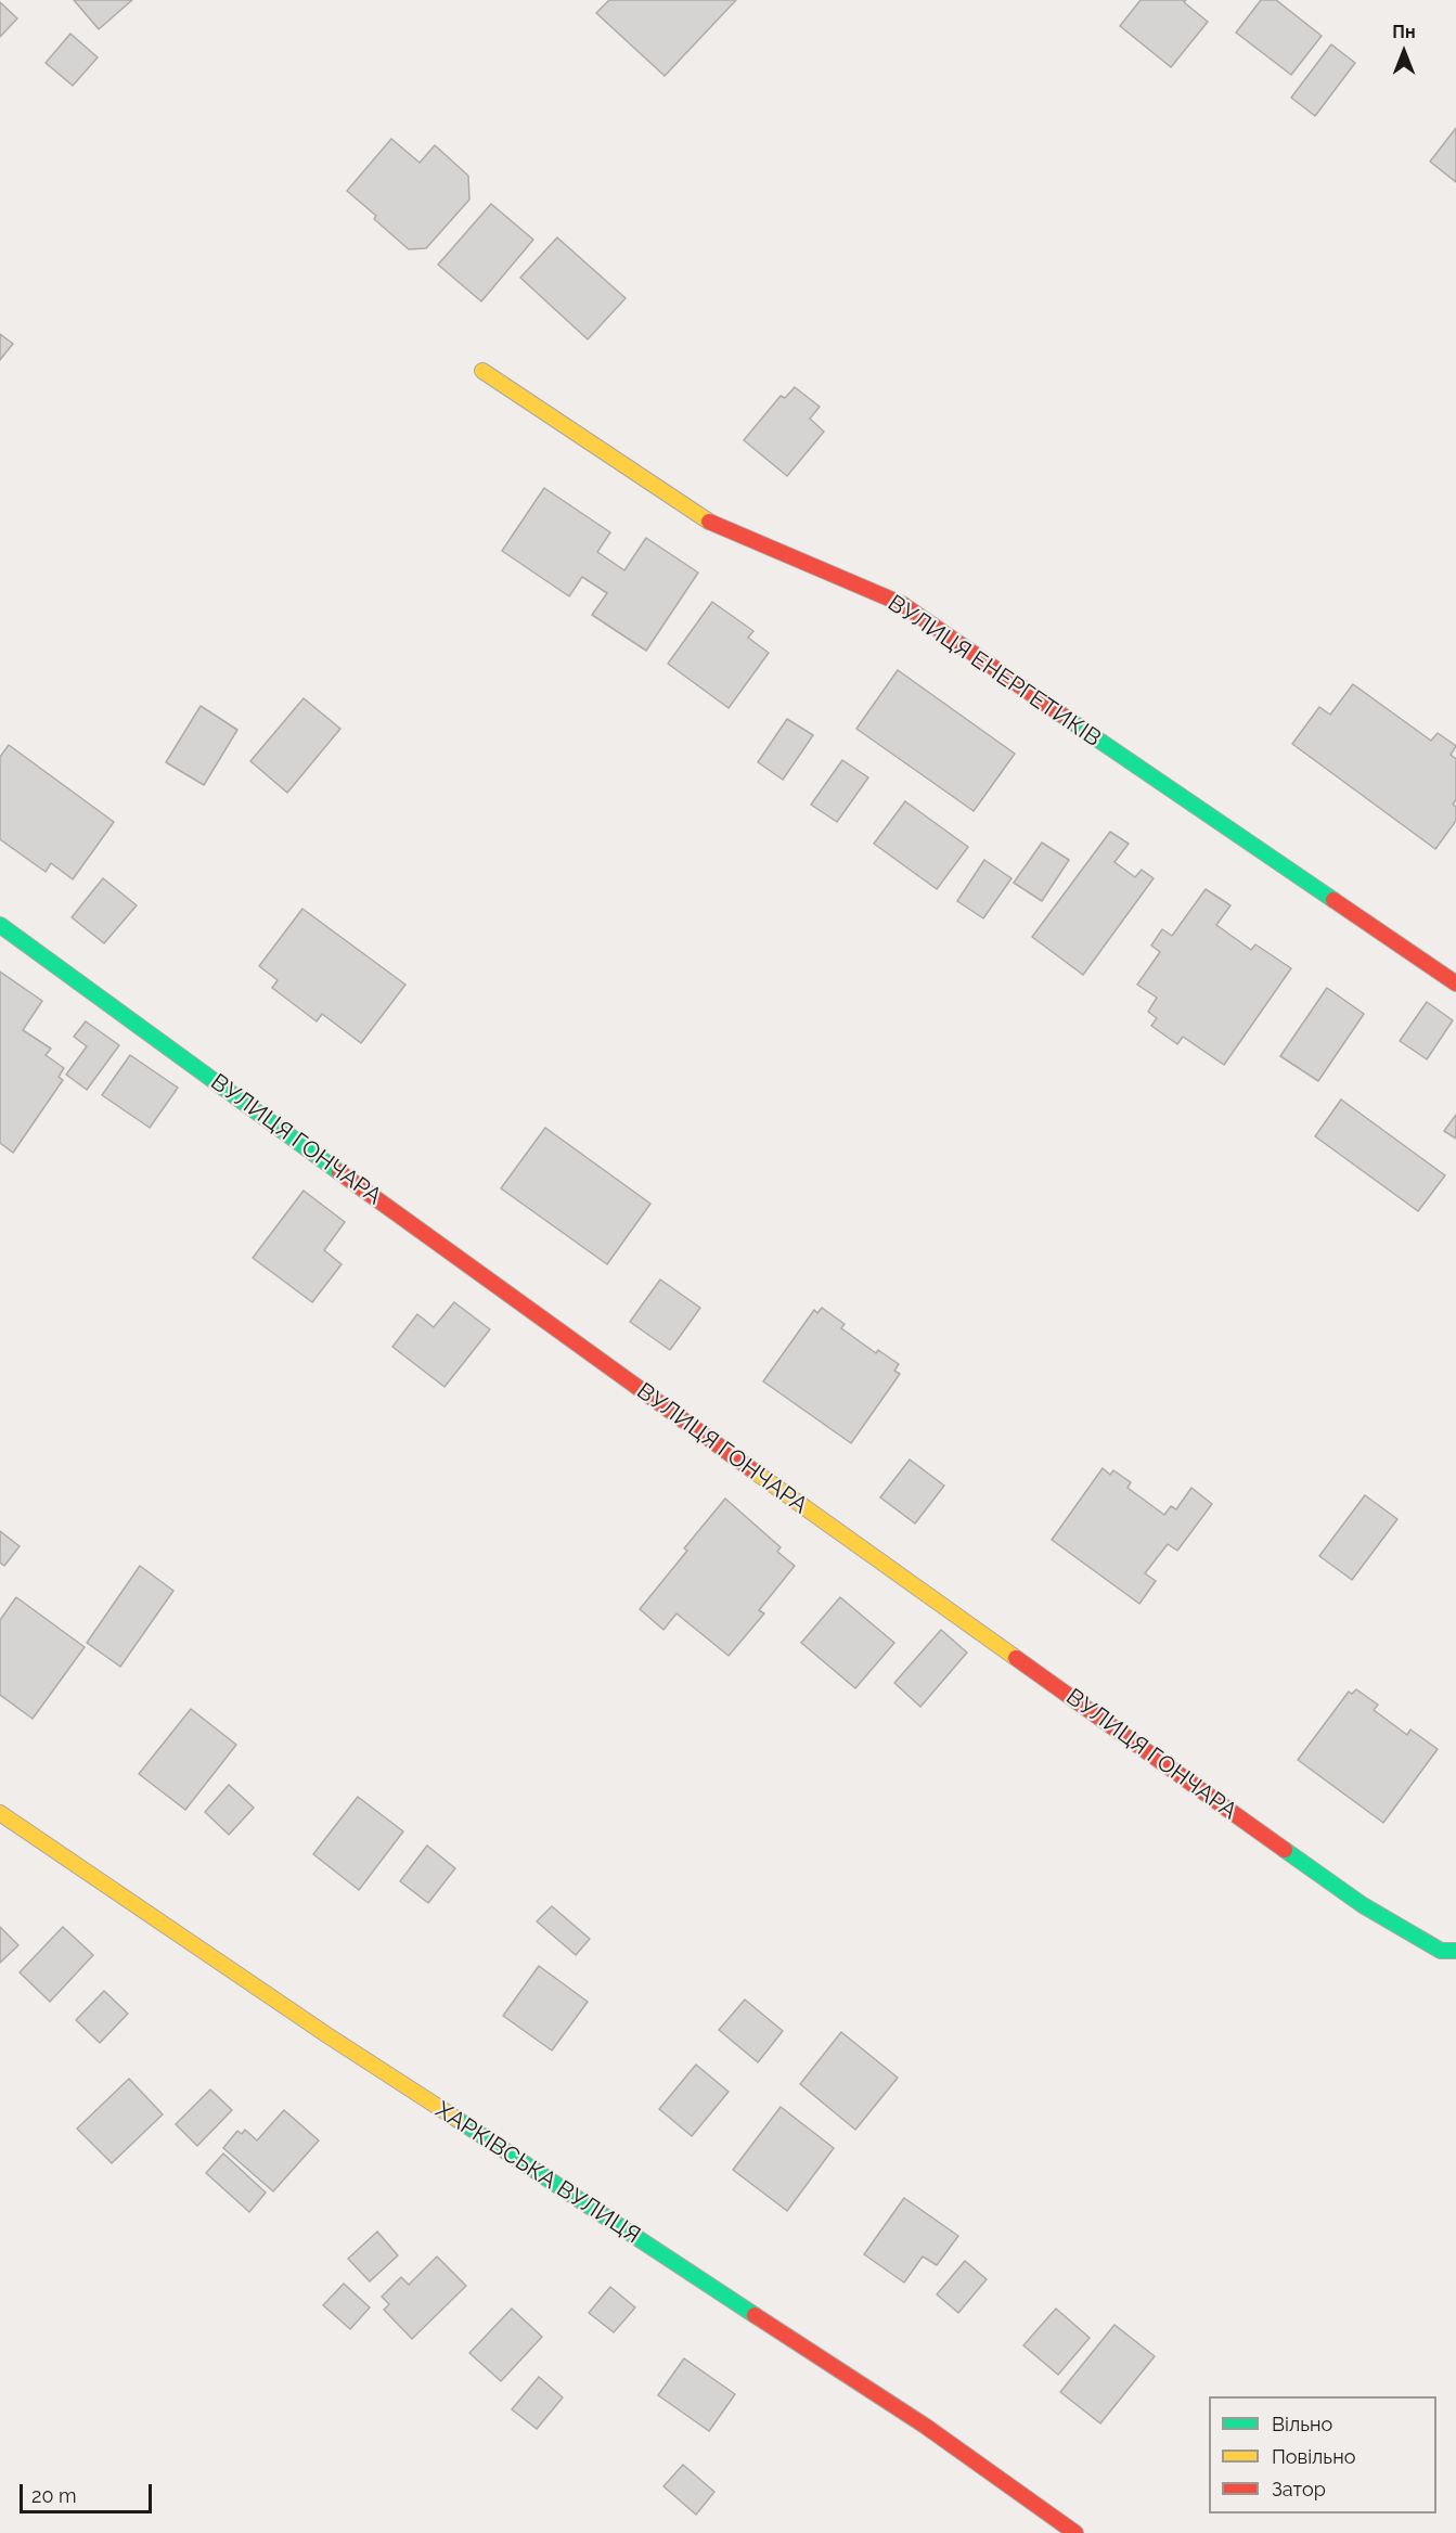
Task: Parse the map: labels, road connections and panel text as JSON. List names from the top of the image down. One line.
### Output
{"streets":{"street":["ВУЛИЦЯ ЕНЕРГЕТИКІВ","ВУЛИЦЯ ГОНЧАРА","ХАРКІВСЬКА ВУЛИЦЯ"]},"legend":["Вільно","Повільно","Затор"],"scale_bar":"20 m","north":"top"}
